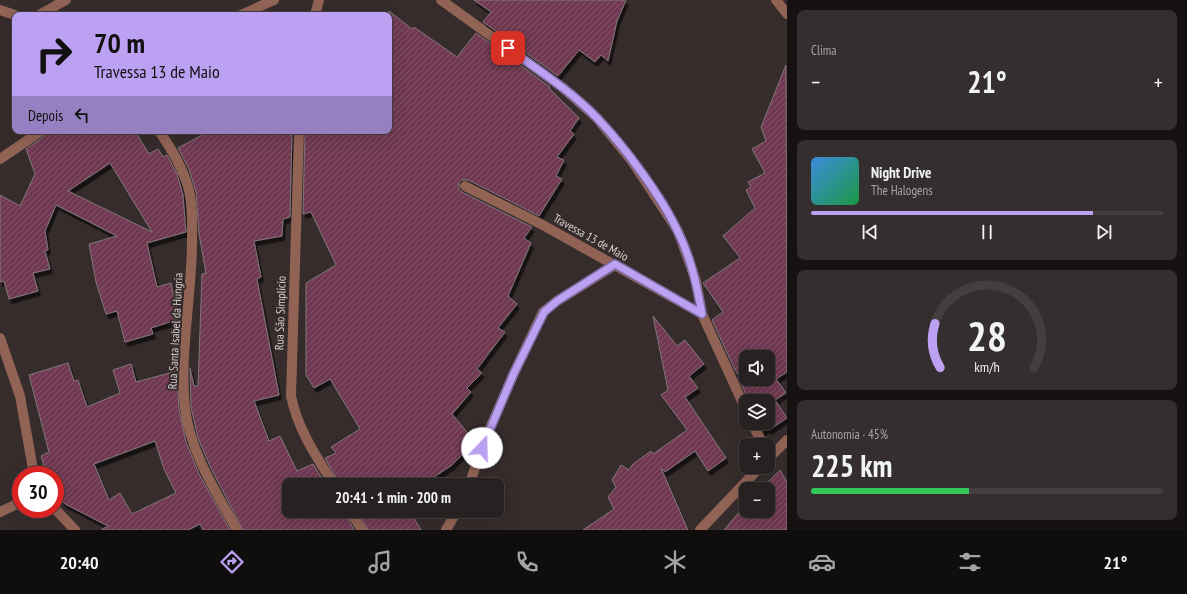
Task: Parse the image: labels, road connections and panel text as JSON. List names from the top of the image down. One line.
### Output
{"streets":{"street":["Travessa 13 de Maio","Rua São Simplício","Rua Santa Isabel da Hungria"]},"page":{"tile":["Clima",["Autonomia · 45%","225 km"]],"turn":["70 m","Travessa 13 de Maio"],"heat":["−","21°","+"],"then":"Depois","song":["Night Drive","The Halogens"],"map_buttons":["+","−"],"limit":"30","trip":"20:41 · 1 min · 200 m","tabs":["20:40","21°"],"gauge":["28","km/h"]}}
